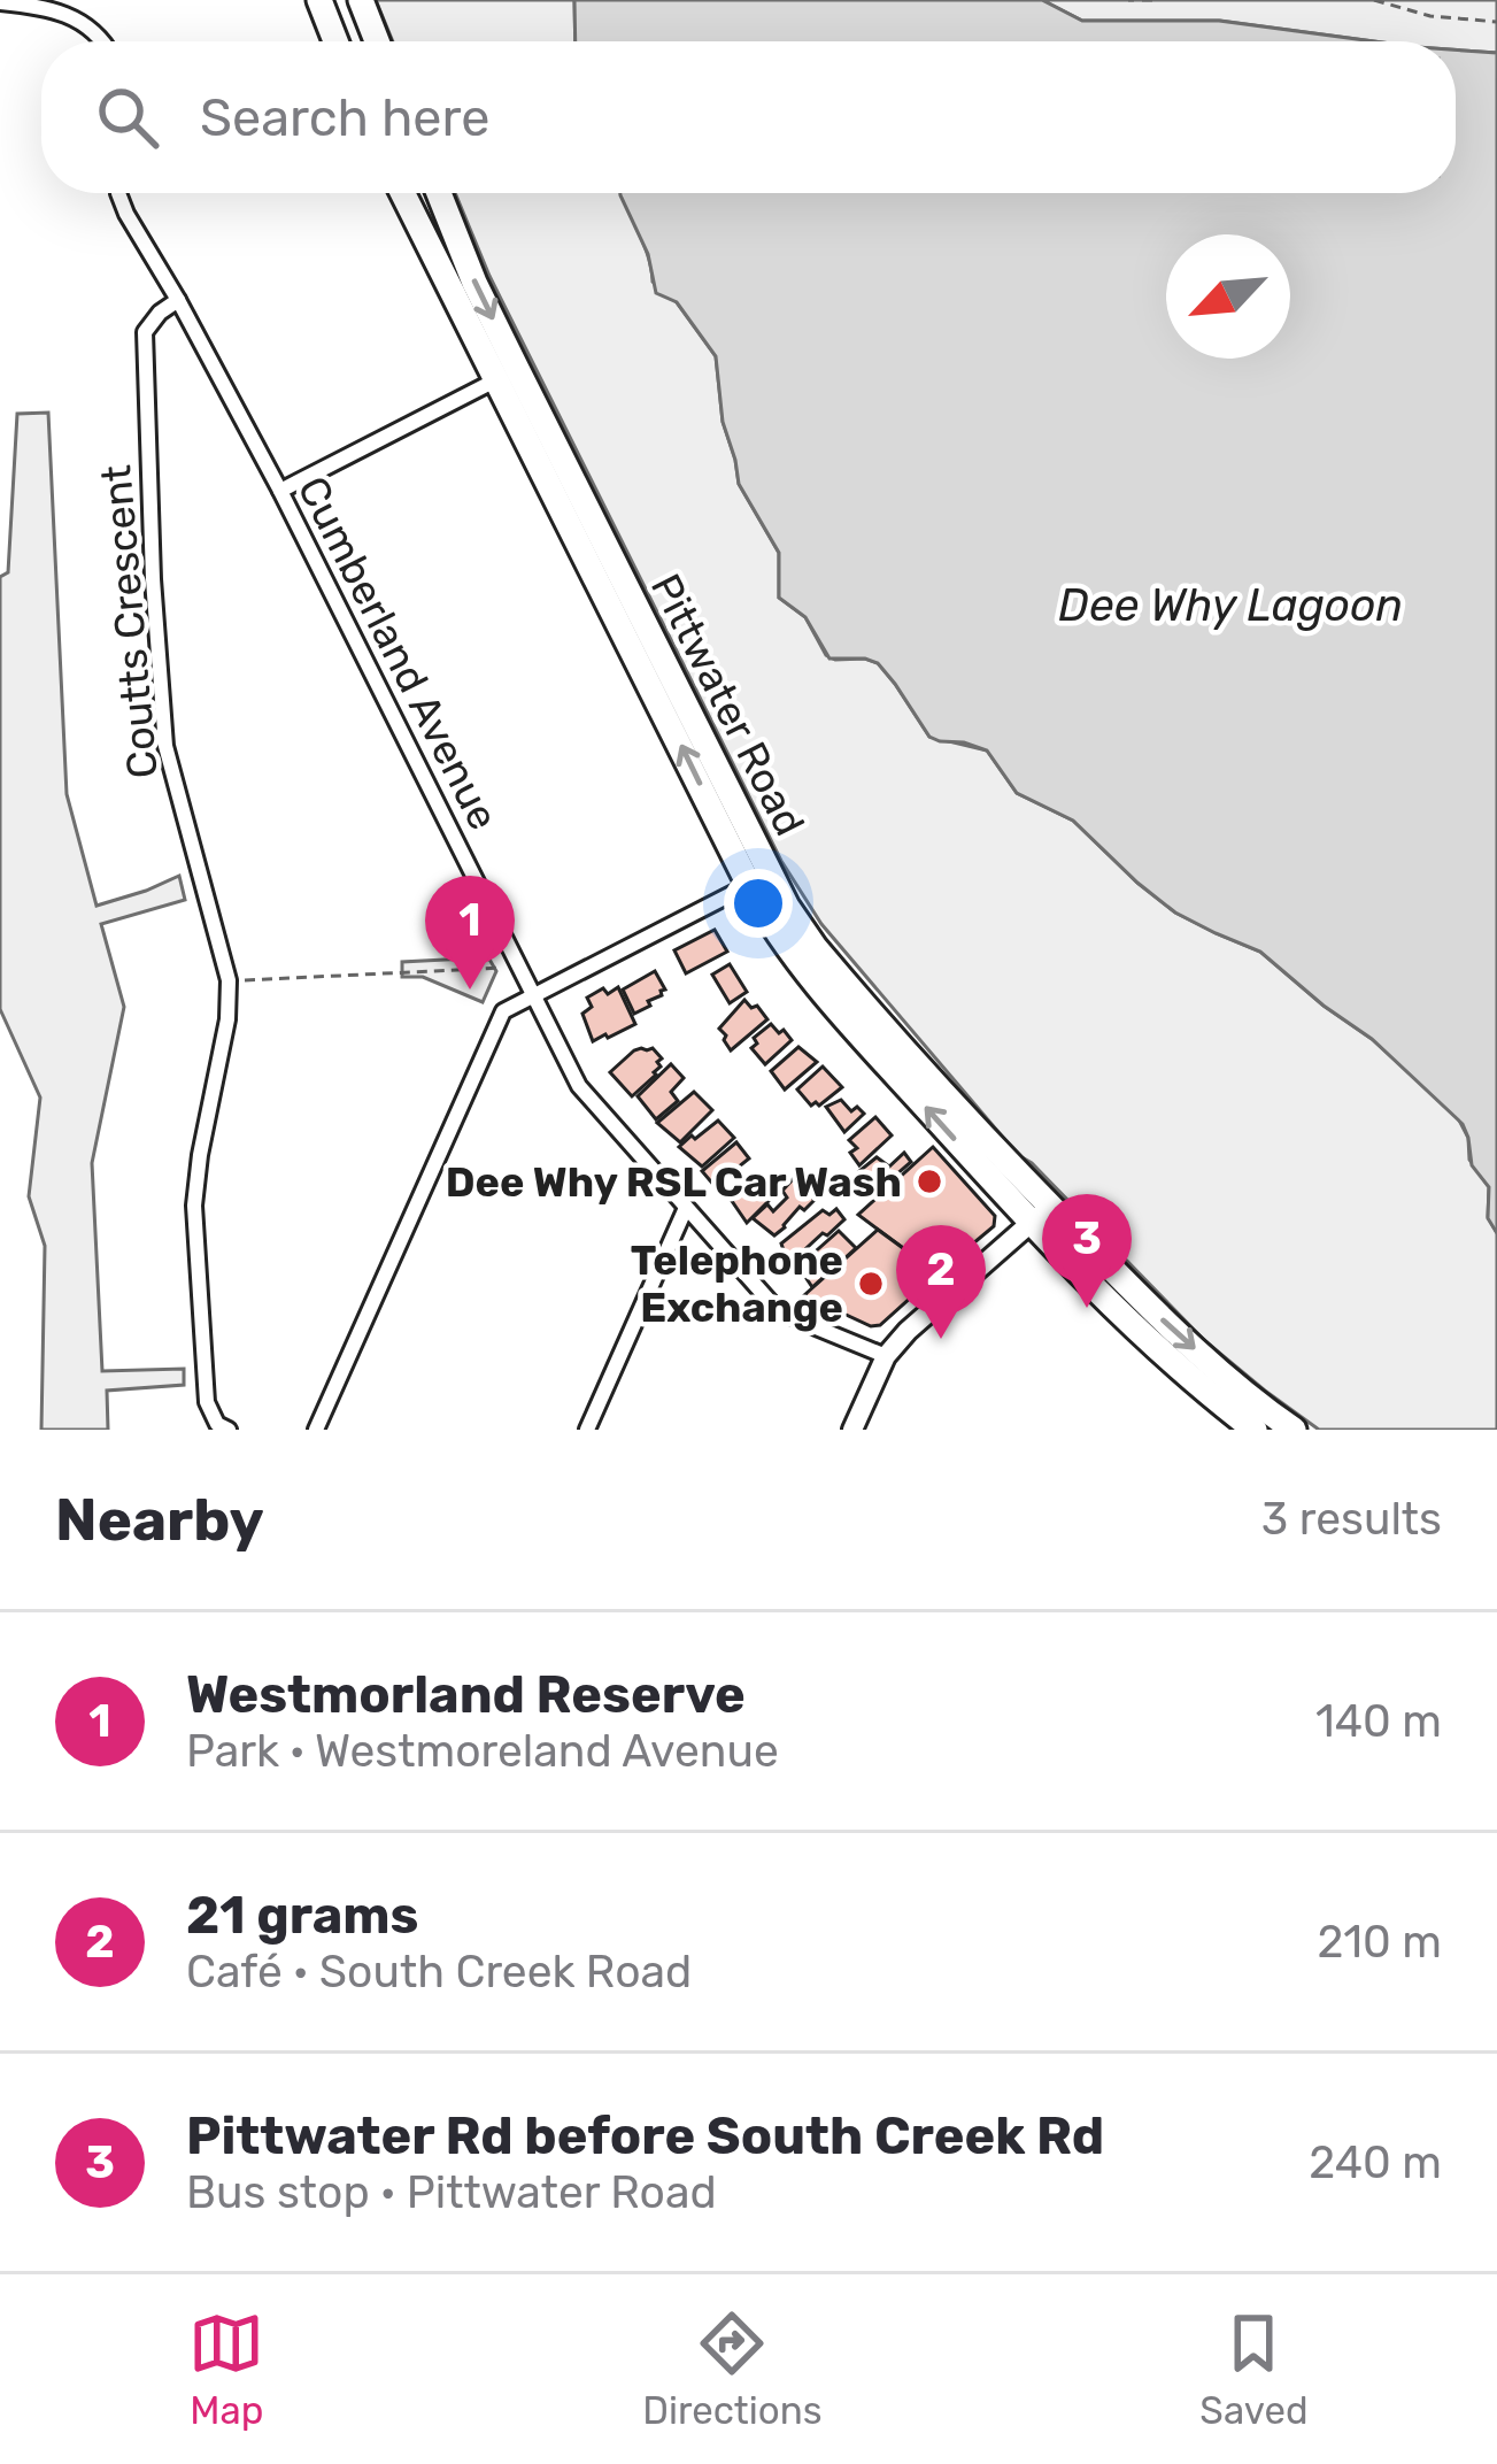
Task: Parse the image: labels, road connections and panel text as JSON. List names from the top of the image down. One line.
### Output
{"streets":{"highway":["Pittwater Road"],"street":["Coutts Crescent","Cumberland Avenue"]},"crossings":[["Coutts Crescent","Cumberland Avenue"]],"water":["Dee Why Lagoon"],"places":["Dee Why RSL Car Wash","Telephone Exchange"],"north":"bottom left","page":{"search":"Search here","pins":["1","3","2"],"heading":["Nearby","3 results"],"list":[{"mark":"1","name":"Westmorland Reserve","note":"Park · Westmoreland Avenue","value":"140 m"},{"mark":"2","name":"21 grams","note":"Café · South Creek Road","value":"210 m"},{"mark":"3","name":"Pittwater Rd before South Creek Rd","note":"Bus stop · Pittwater Road","value":"240 m"}],"nav":["Map","Directions","Saved"]}}
